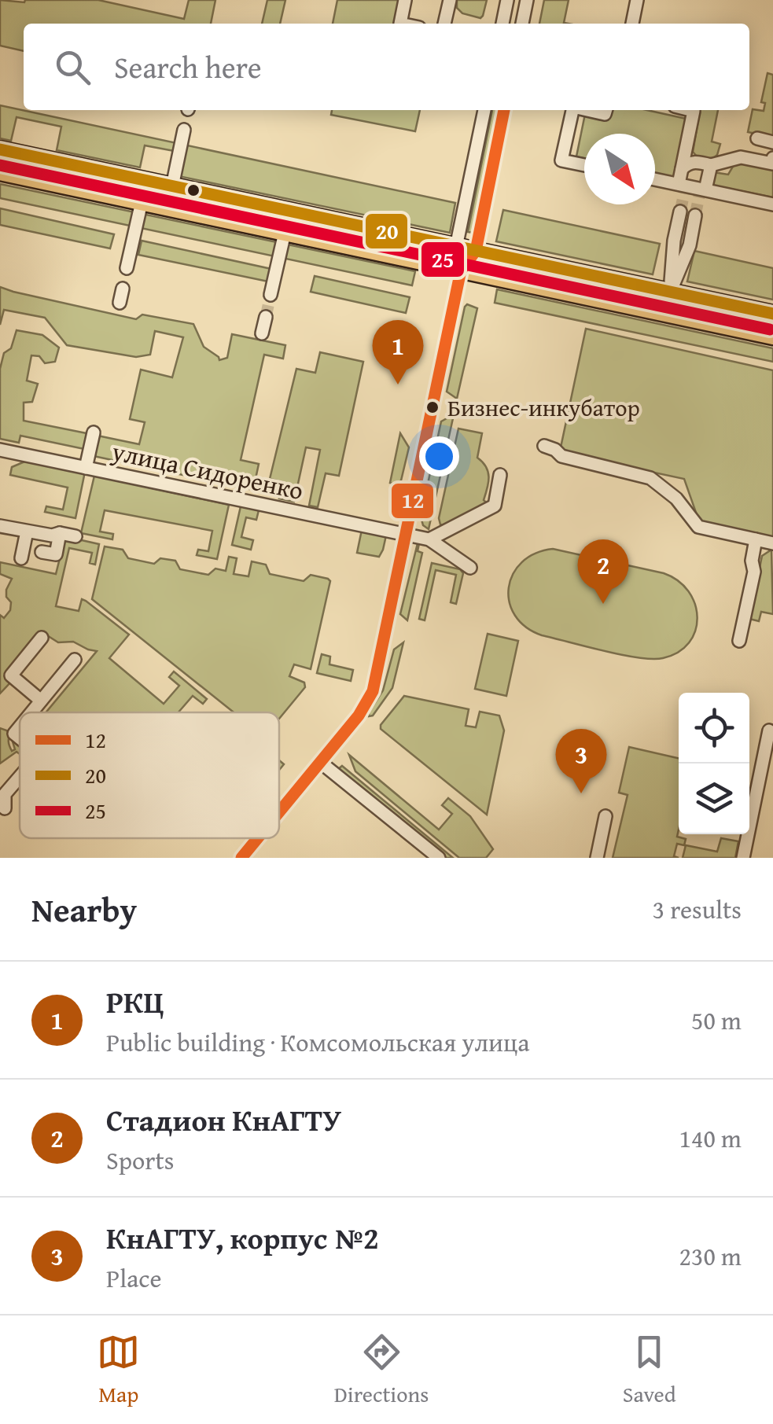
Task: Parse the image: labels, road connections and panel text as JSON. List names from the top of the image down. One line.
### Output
{"streets":{"street":["улица Сидоренко"]},"places":["Бизнес-инкубатор"],"lines":["transit line 12","transit line 20","transit line 25"],"legend":["12","20","25"],"north":"bottom right","page":{"search":"Search here","pins":["1","2","3"],"heading":["Nearby","3 results"],"list":[{"mark":"1","name":"РКЦ","note":"Public building · Комсомольская улица","value":"50 m"},{"mark":"2","name":"Стадион КнАГТУ","note":"Sports","value":"140 m"},{"mark":"3","name":"КнАГТУ, корпус №2","note":"Place","value":"230 m"}],"nav":["Map","Directions","Saved"]}}
